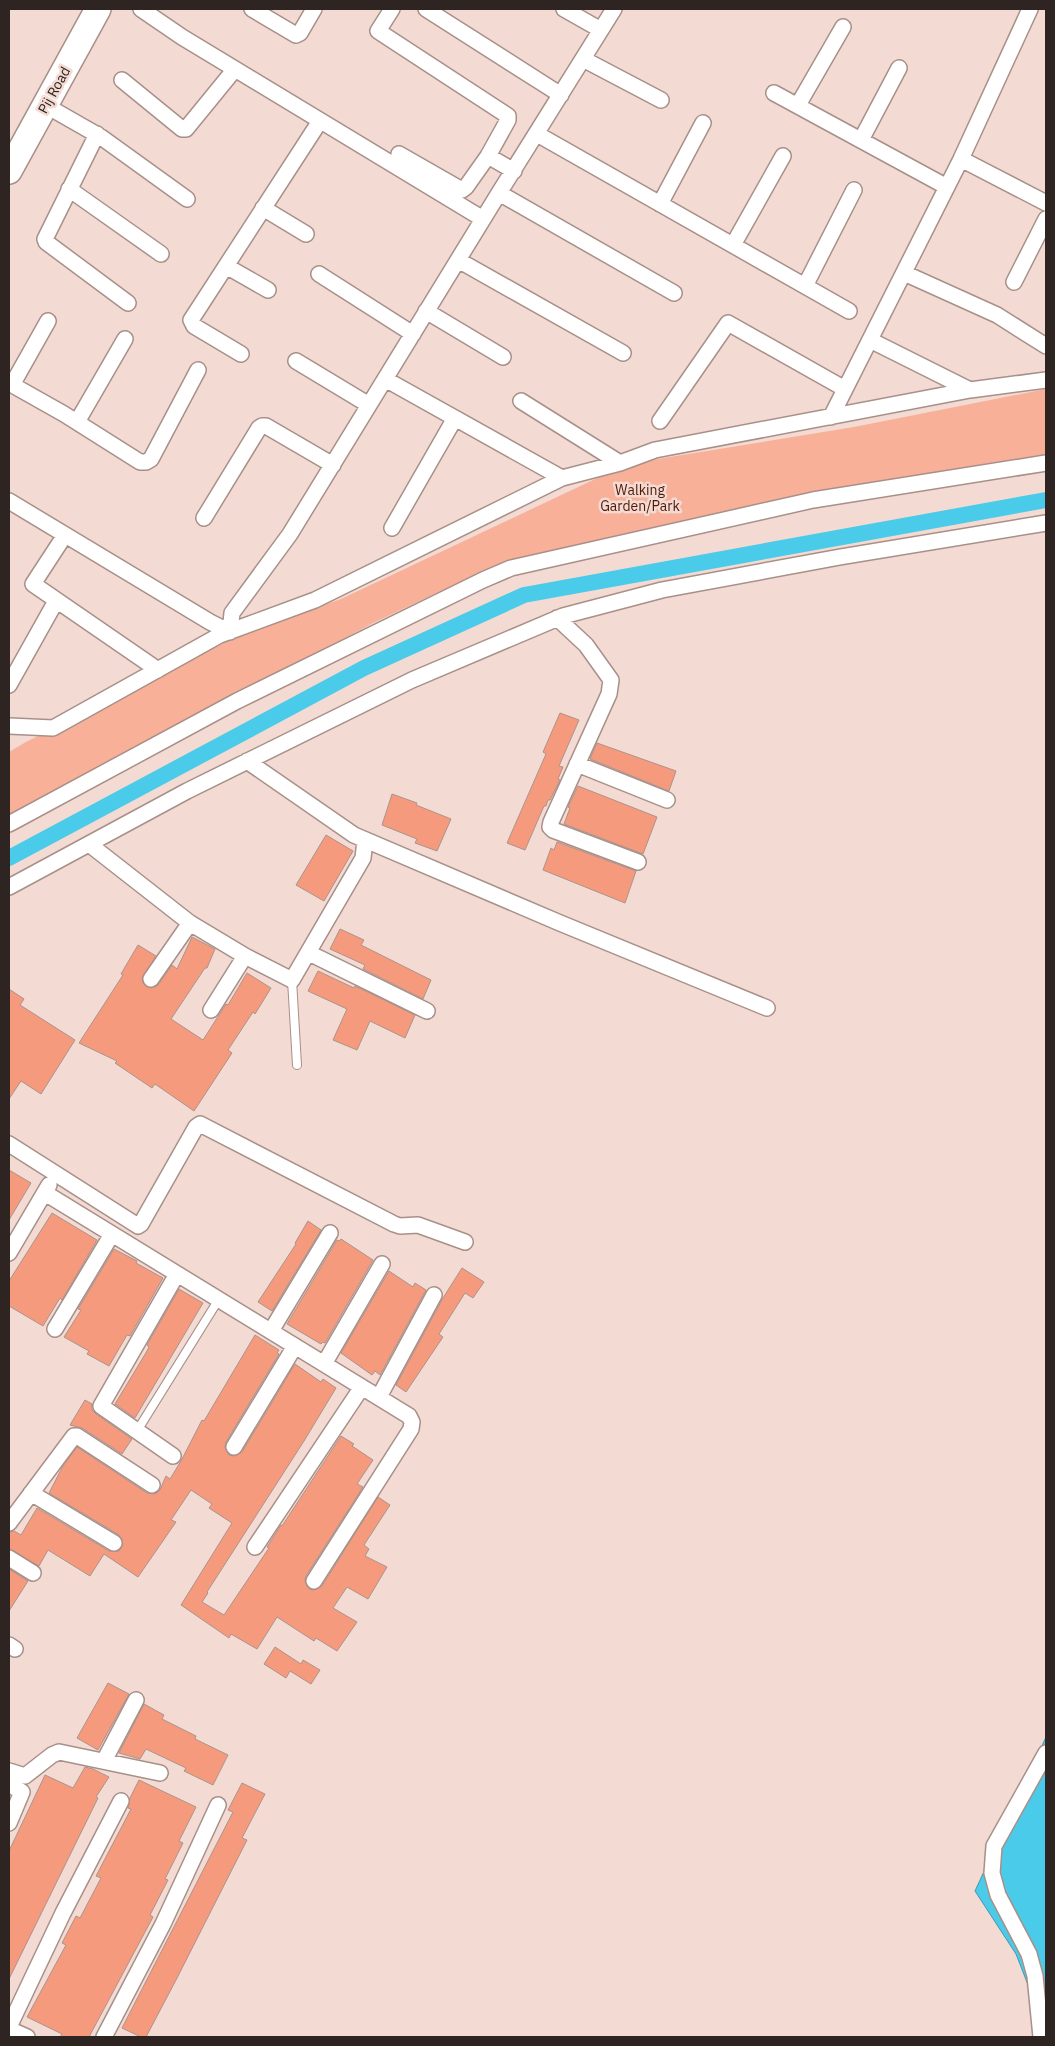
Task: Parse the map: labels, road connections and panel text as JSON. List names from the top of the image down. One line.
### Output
{"streets":{"main road":["Pij Road"]},"parks":["Walking Garden/Park"]}
